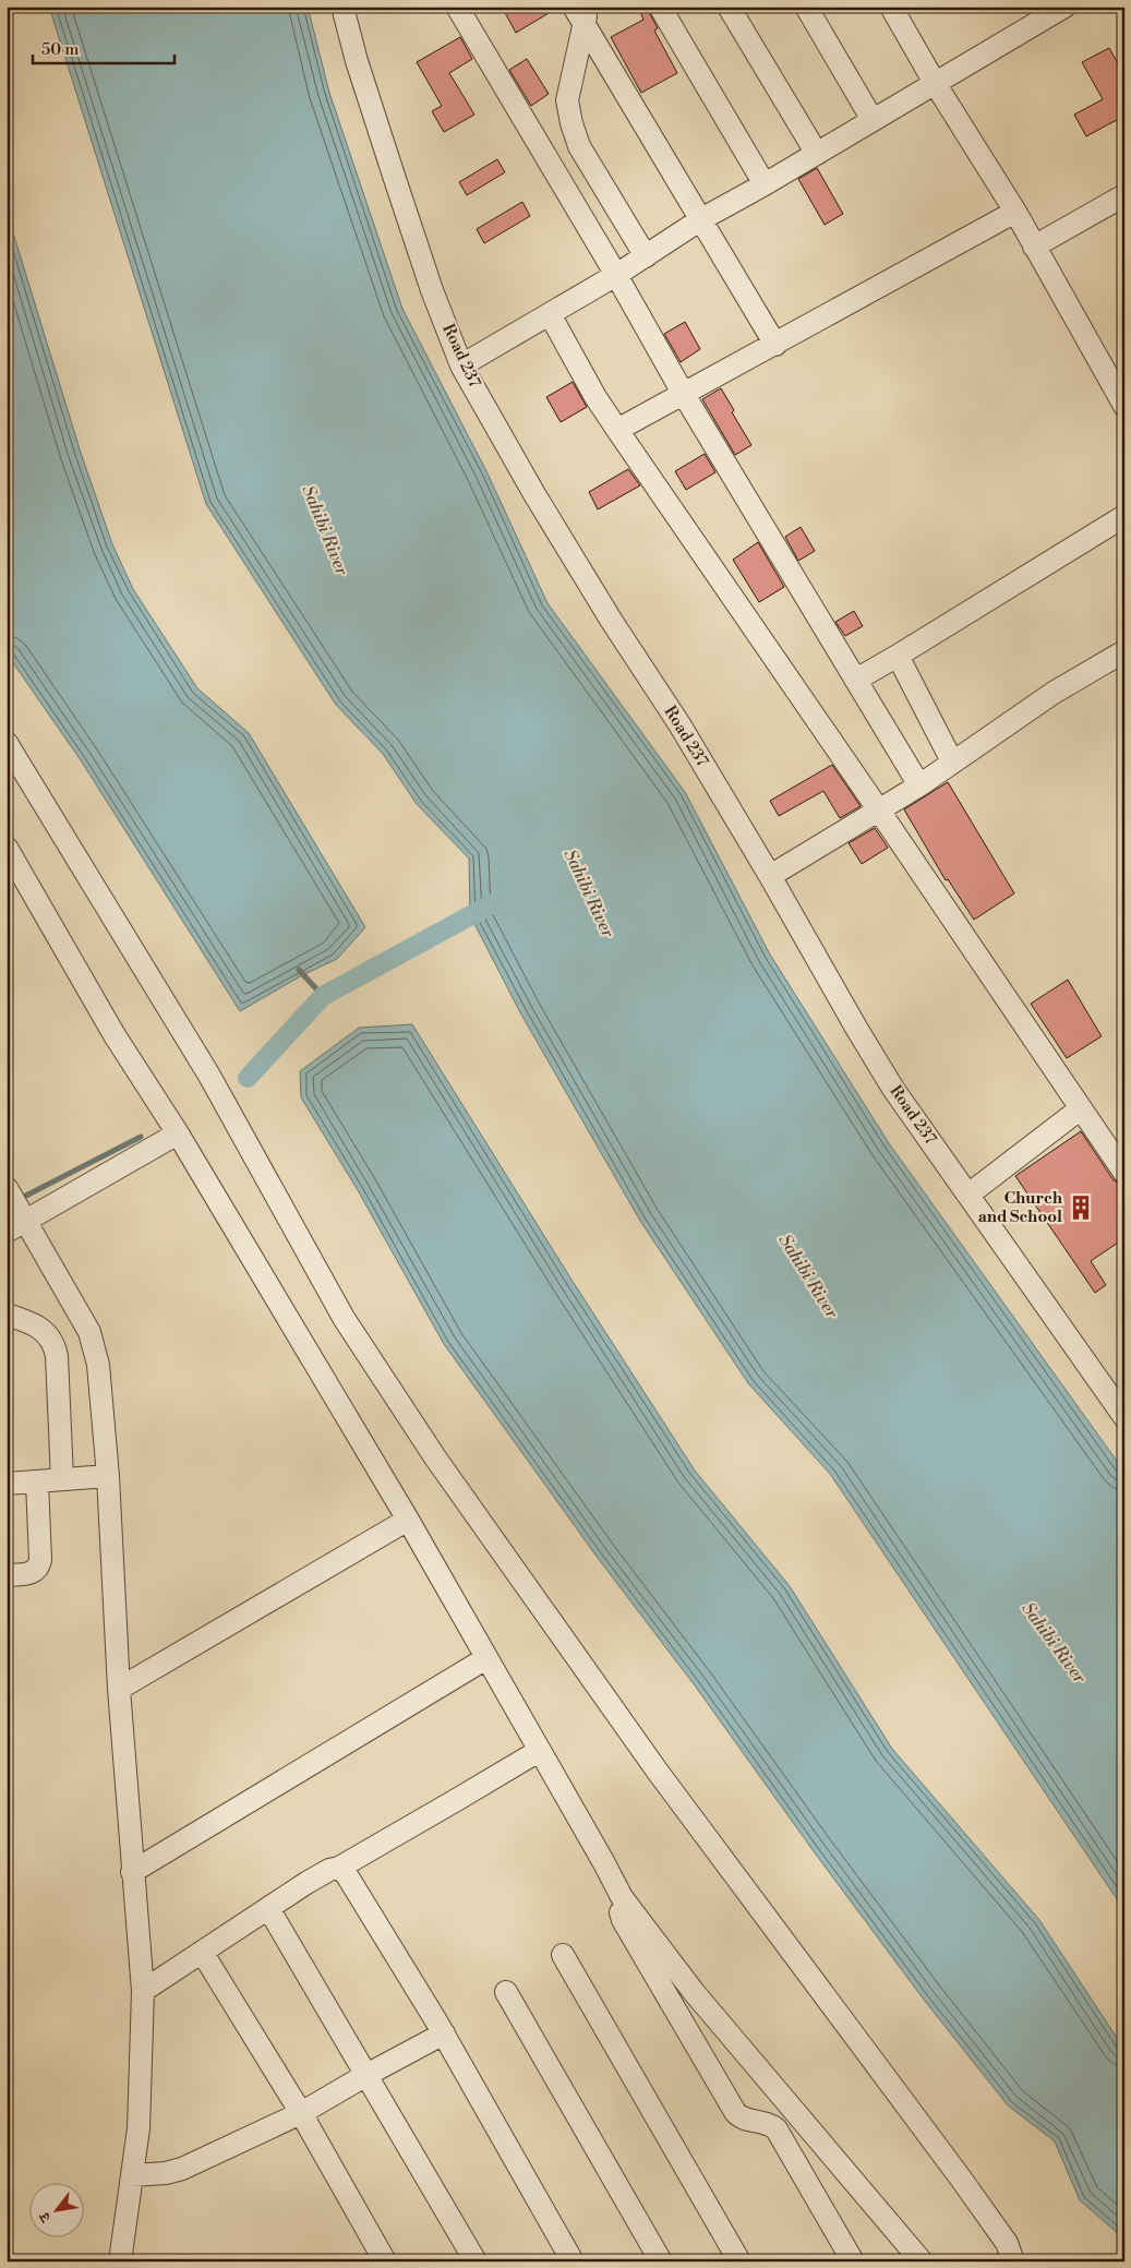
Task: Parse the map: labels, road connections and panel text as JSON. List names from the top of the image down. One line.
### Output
{"streets":{"street":["Road 237"]},"water":["Sahibi River"],"places":{"building":["Church and School"]},"scale_bar":"50 m","north":"bottom left"}
